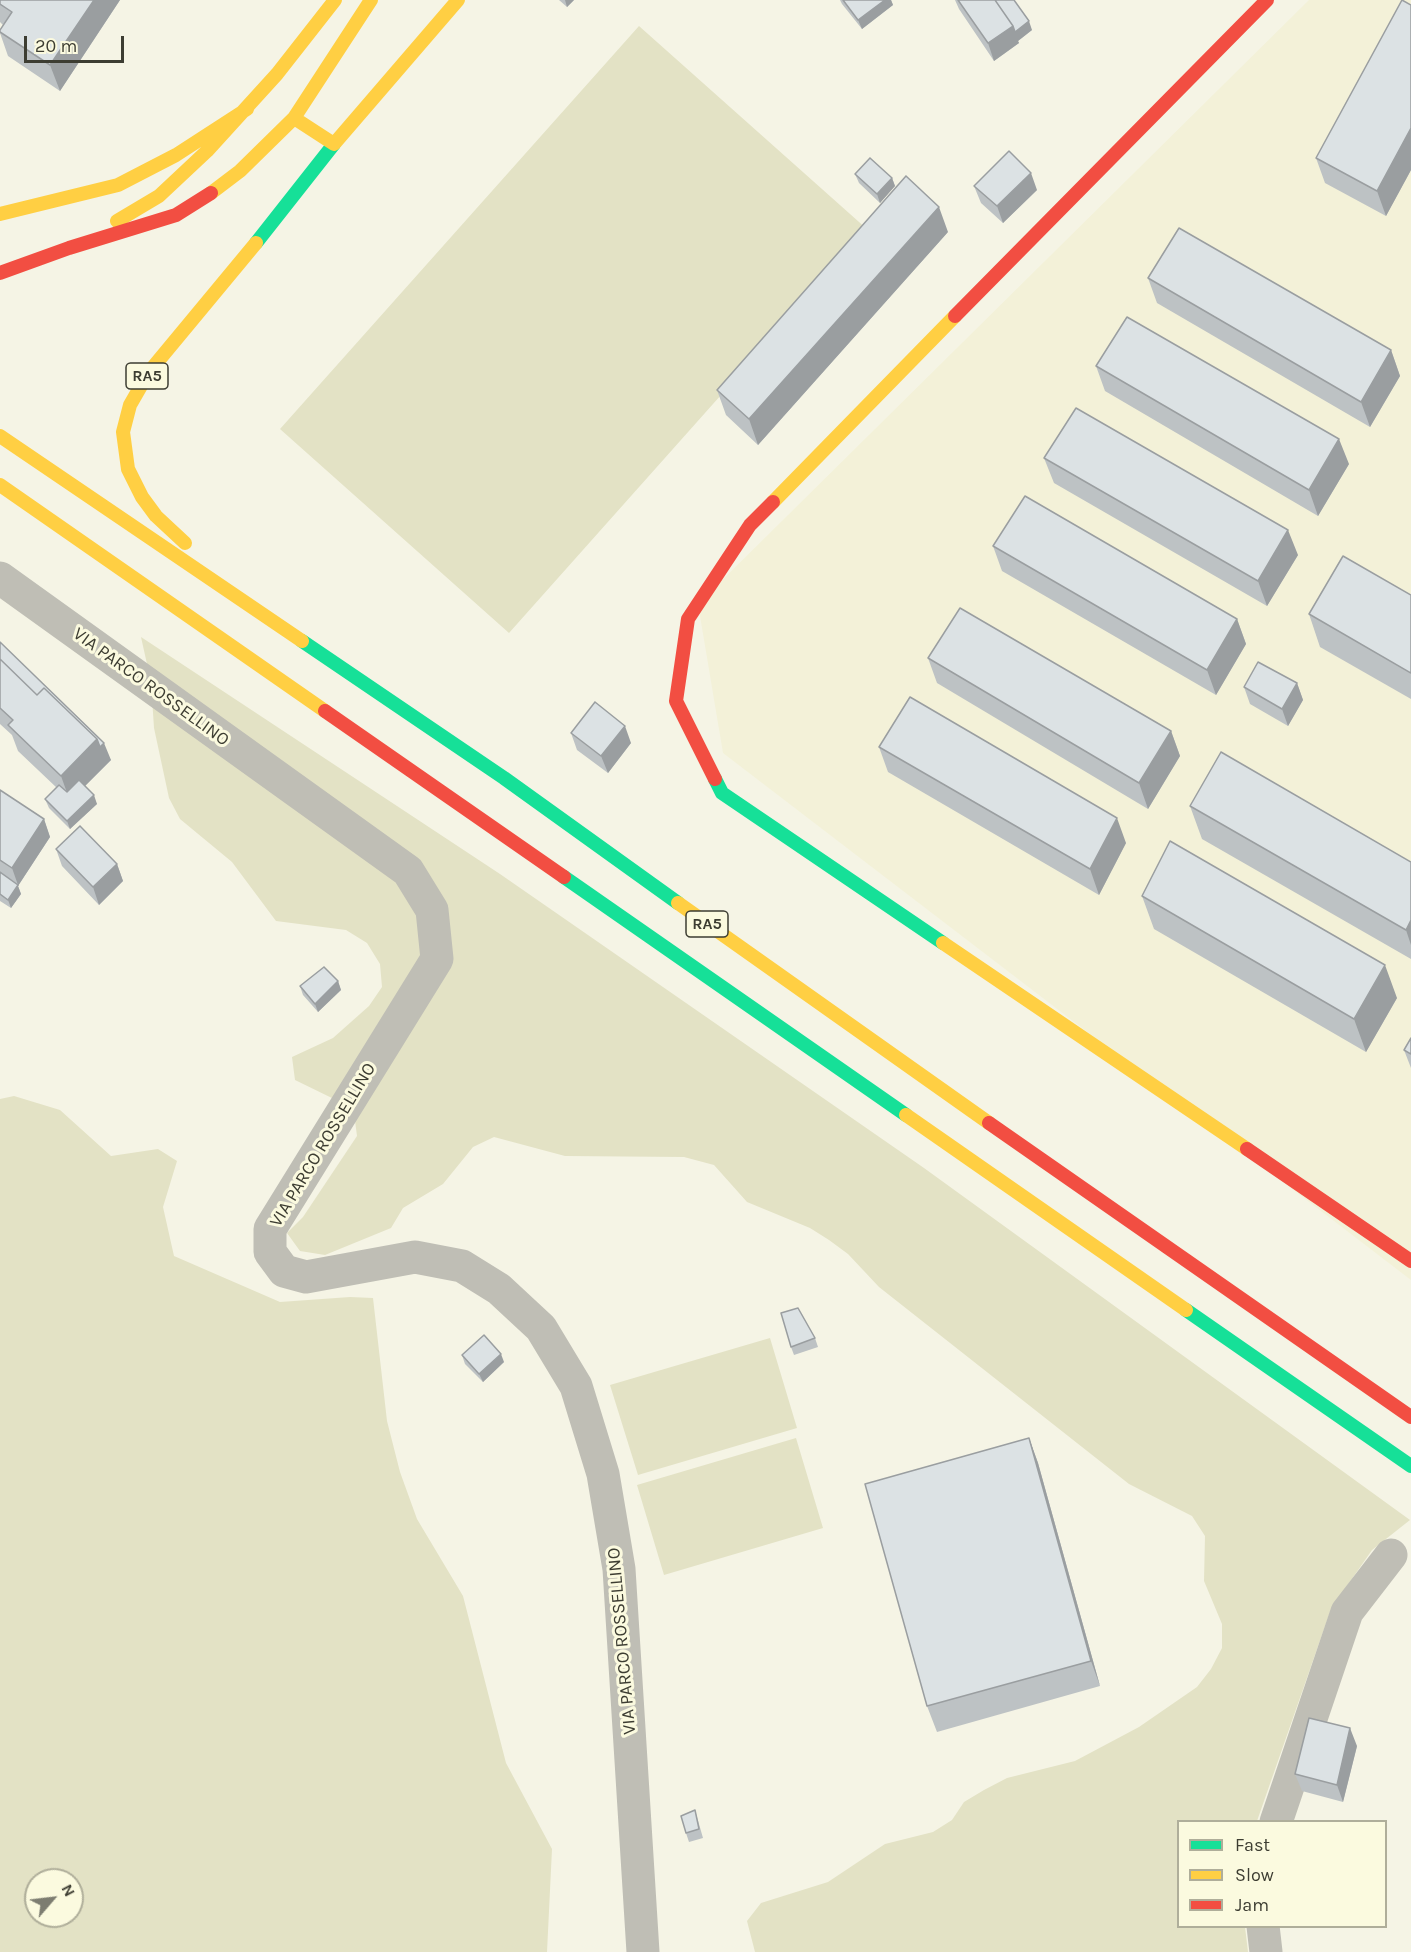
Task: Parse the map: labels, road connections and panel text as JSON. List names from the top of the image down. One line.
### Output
{"streets":{"main road":["RA5"],"street":["VIA PARCO ROSSELLINO"]},"legend":["Fast","Slow","Jam"],"scale_bar":"20 m","north":"top right"}
